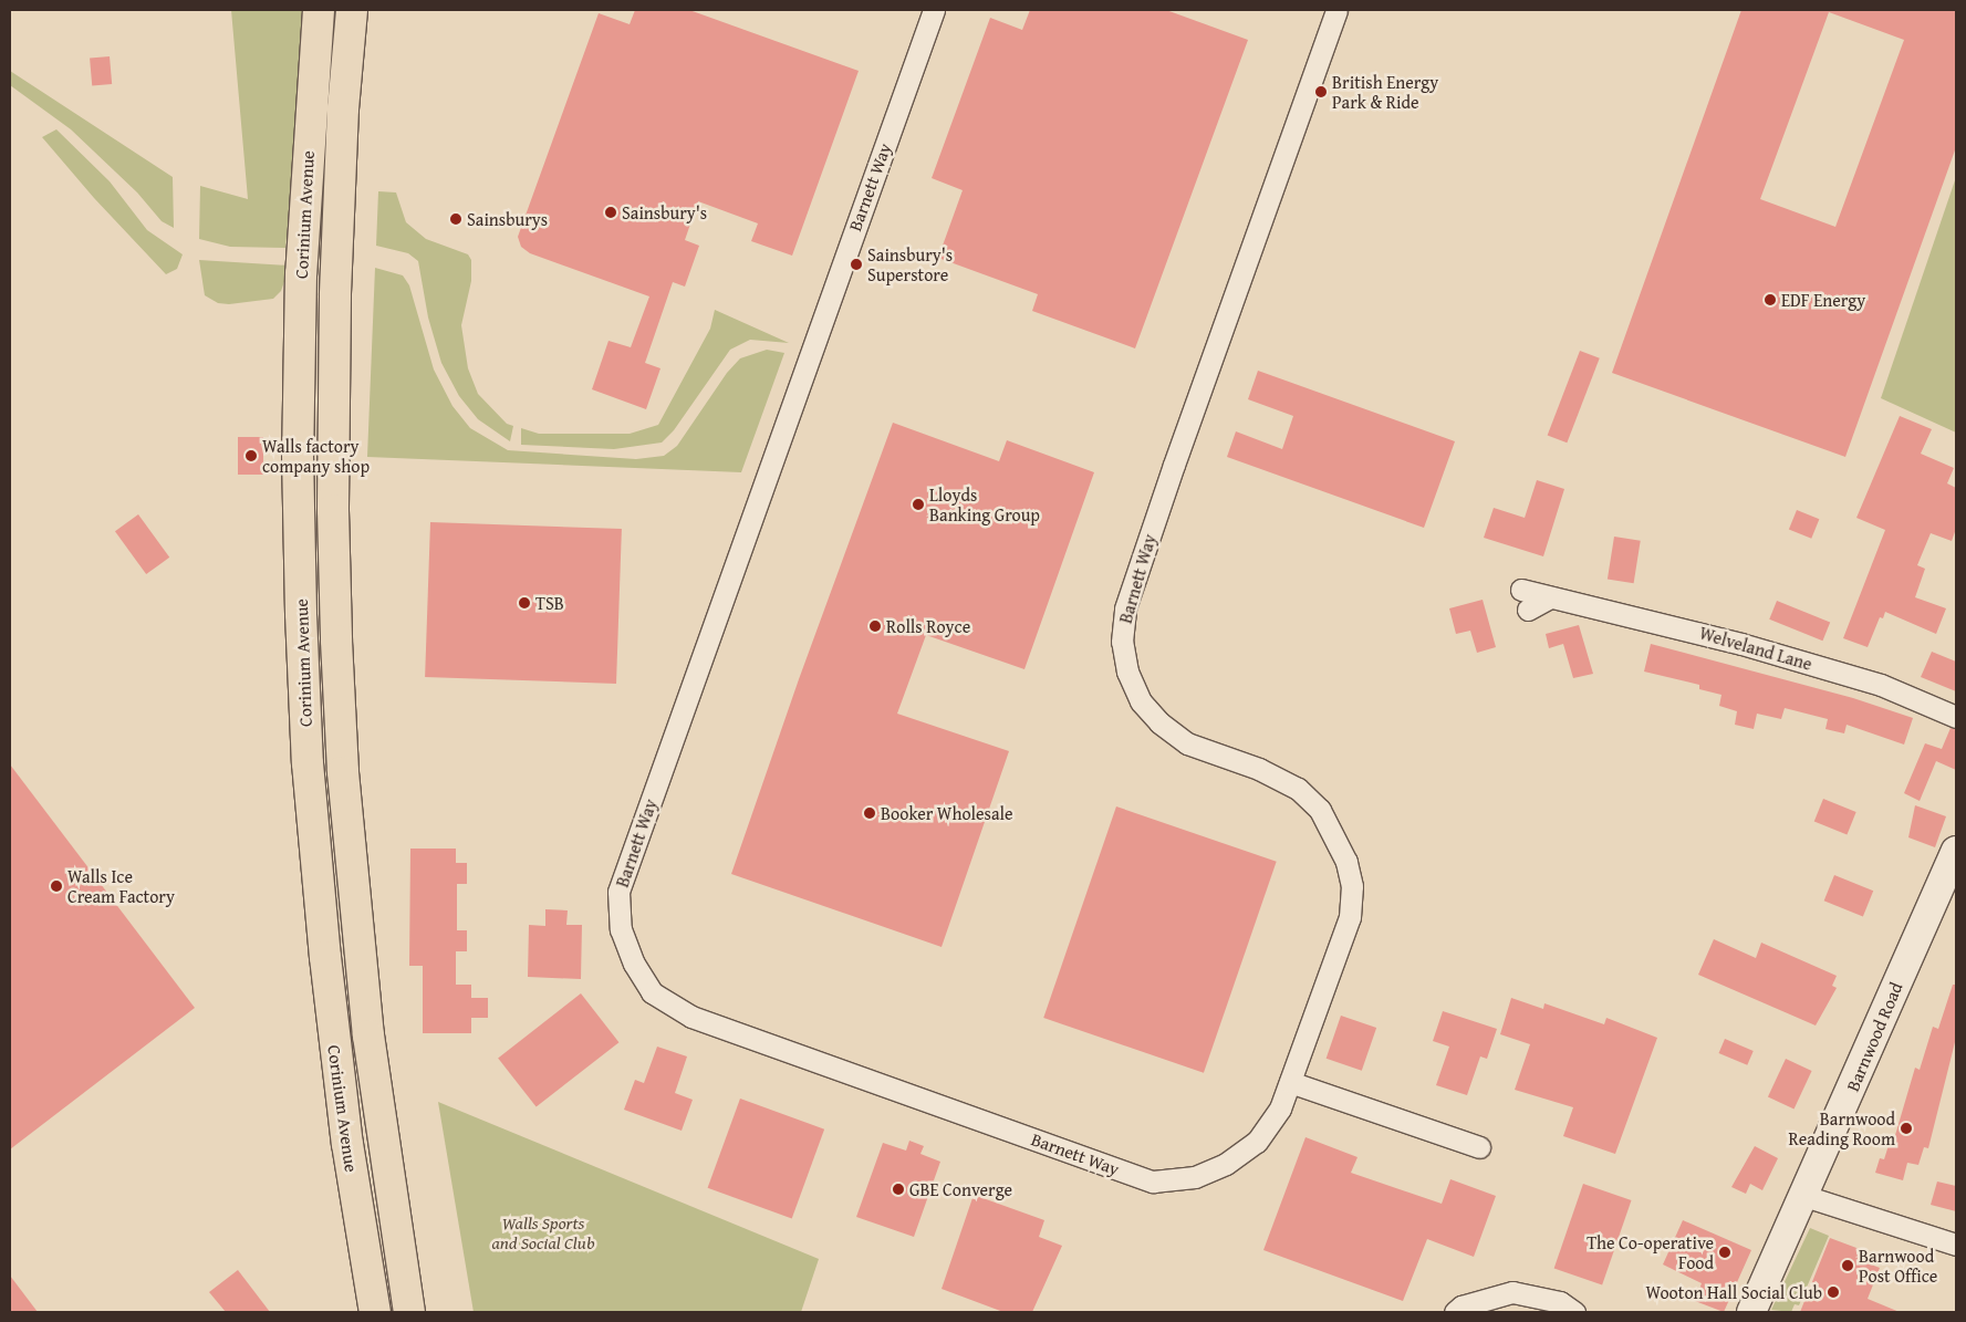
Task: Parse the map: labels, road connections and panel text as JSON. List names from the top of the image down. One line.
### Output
{"streets":{"highway":["Corinium Avenue"],"street":["Barnett Way","Welveland Lane","Barnwood Road"]},"parks":["Walls Sports and Social Club"],"places":["British Energy Park & Ride","Sainsbury's","Sainsburys","Sainsbury's Superstore","EDF Energy","Walls factory company shop","Lloyds Banking Group","TSB","Rolls Royce","Booker Wholesale","Walls Ice Cream Factory","Barnwood Reading Room","GBE Converge","The Co-operative Food","Barnwood Post Office","Wooton Hall Social Club"]}
